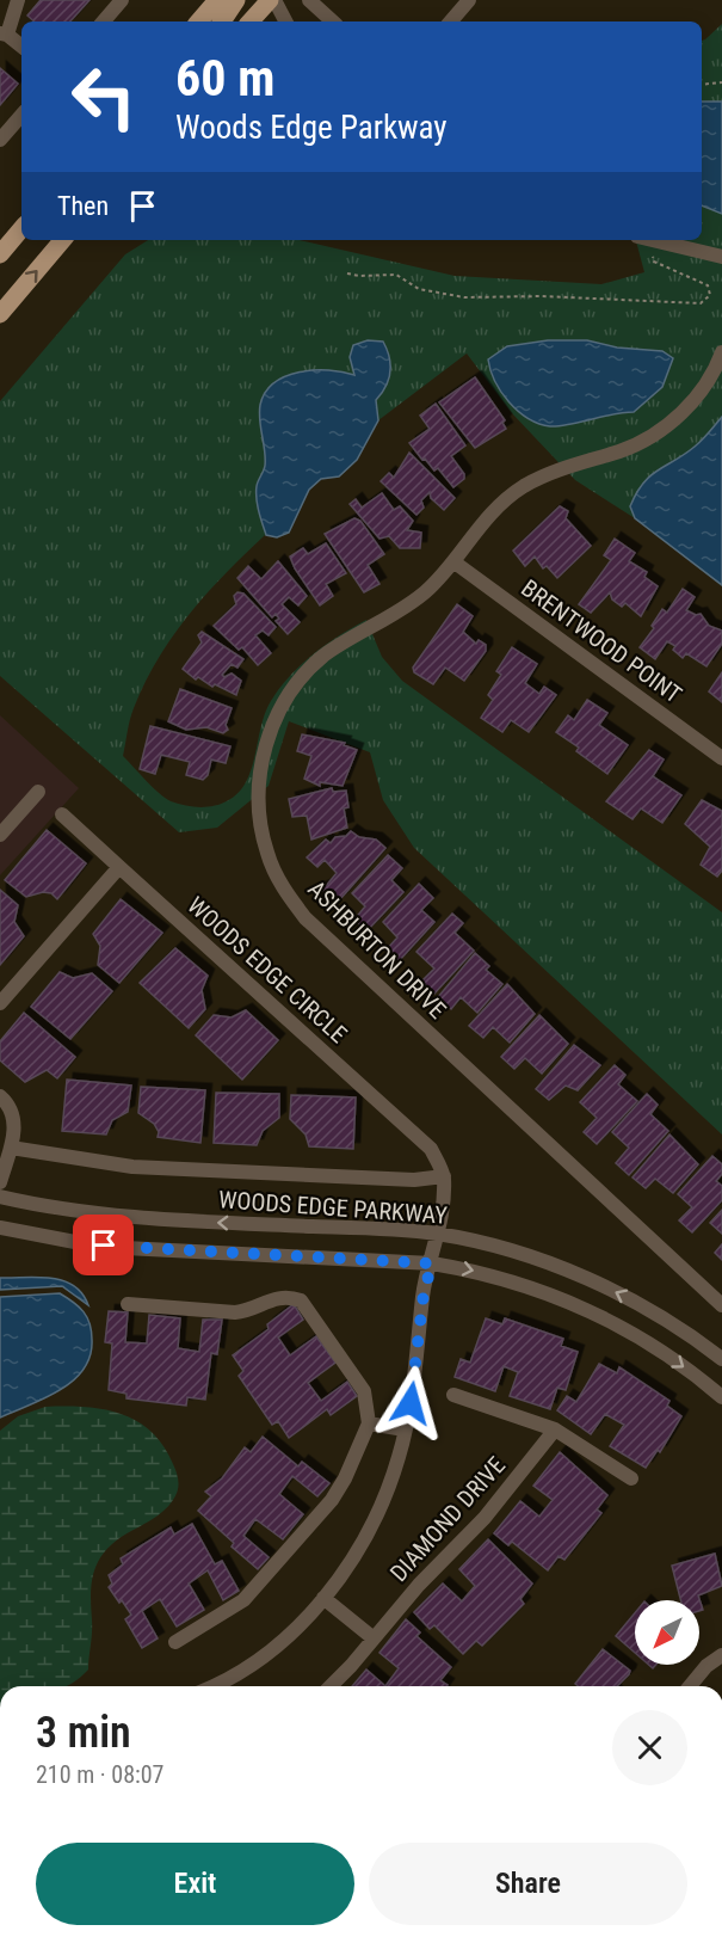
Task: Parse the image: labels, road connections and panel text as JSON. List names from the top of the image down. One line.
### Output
{"streets":{"street":["BRENTWOOD POINT","ASHBURTON DRIVE","WOODS EDGE CIRCLE","WOODS EDGE PARKWAY","DIAMOND DRIVE"]},"crossings":[["BRENTWOOD POINT","ASHBURTON DRIVE"]],"north":"bottom left","page":{"turn":["60 m","Woods Edge Parkway"],"then":"Then","heading":["3 min","210 m · 08:07"],"buttons":["Exit","Share"]}}
